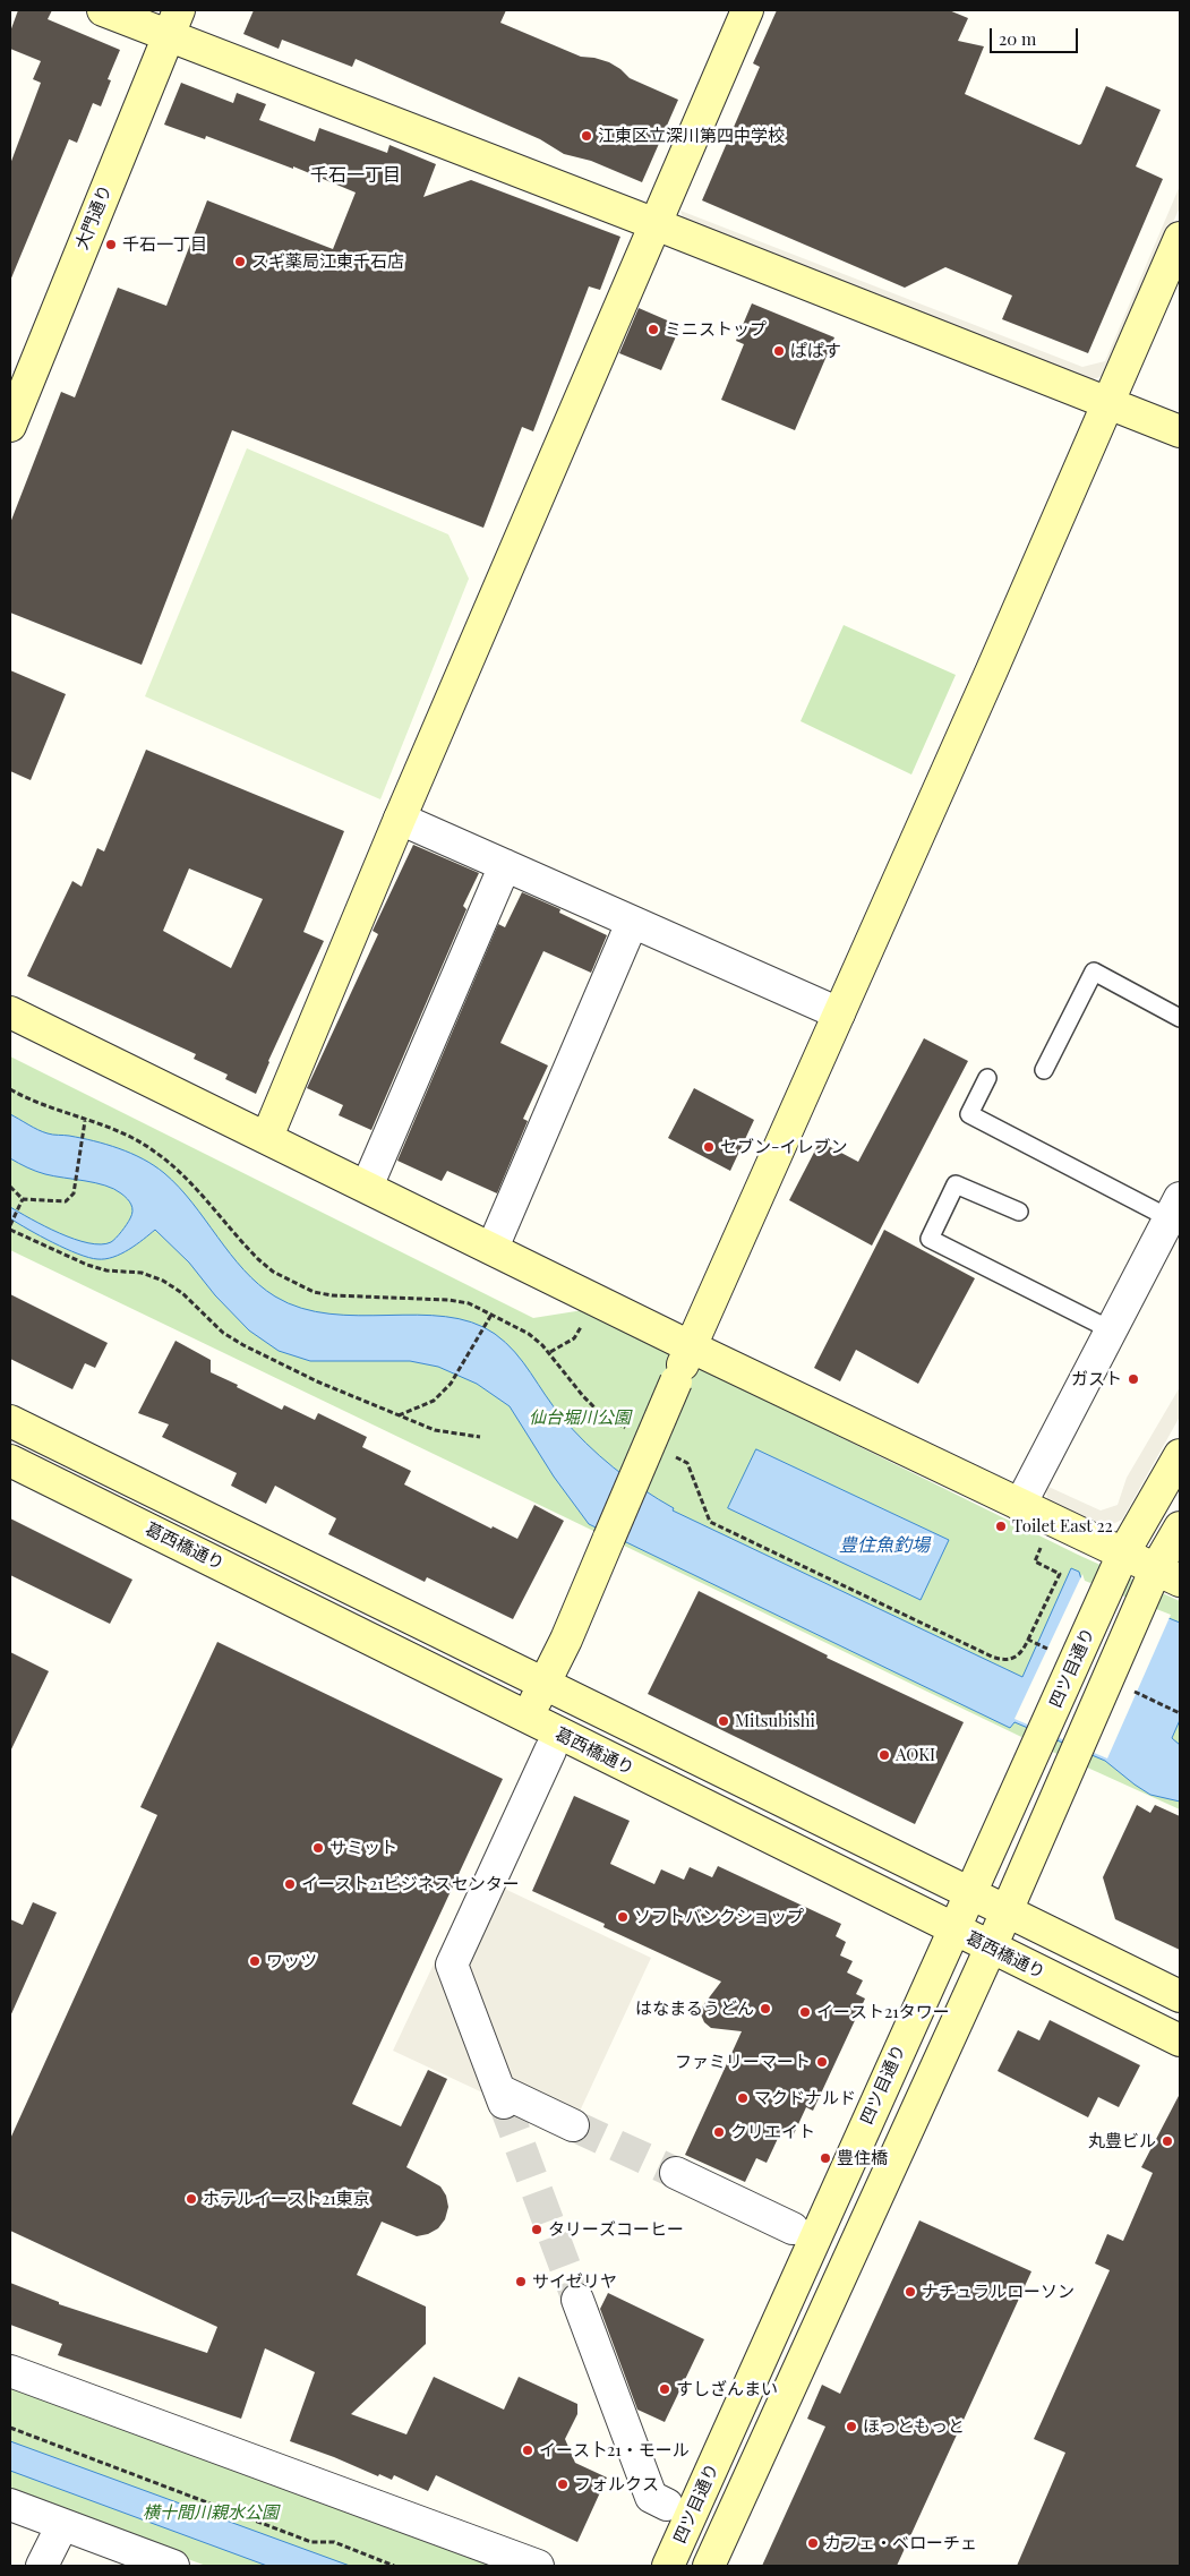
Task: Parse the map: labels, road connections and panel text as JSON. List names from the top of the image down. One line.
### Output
{"streets":{"street":["大門通り","葛西橋通り","四ツ目通り"]},"crossings":[["葛西橋通り","四ツ目通り"]],"districts":["千石一丁目"],"water":["豊住魚釣場"],"parks":["仙台堀川公園","横十間川親水公園"],"places":["江東区立深川第四中学校","千石一丁目","スギ薬局江東千石店","ミニストップ","ぱぱす","セブン-イレブン","ガスト","Toilet East 22","Mitsubishi","AOKI","サミット","イースト21ビジネスセンター","ソフトバンクショップ","ワッツ","はなまるうどん","イースト21タワー","ファミリーマート","マクドナルド","クリエイト","丸豊ビル","豊住橋","ホテルイースト21東京","タリーズコーヒー","サイゼリヤ","ナチュラルローソン","すしざんまい","ほっともっと","イース卜21・モール","フォルクス","カフェ・ベローチェ"],"scale_bar":"20 m"}
